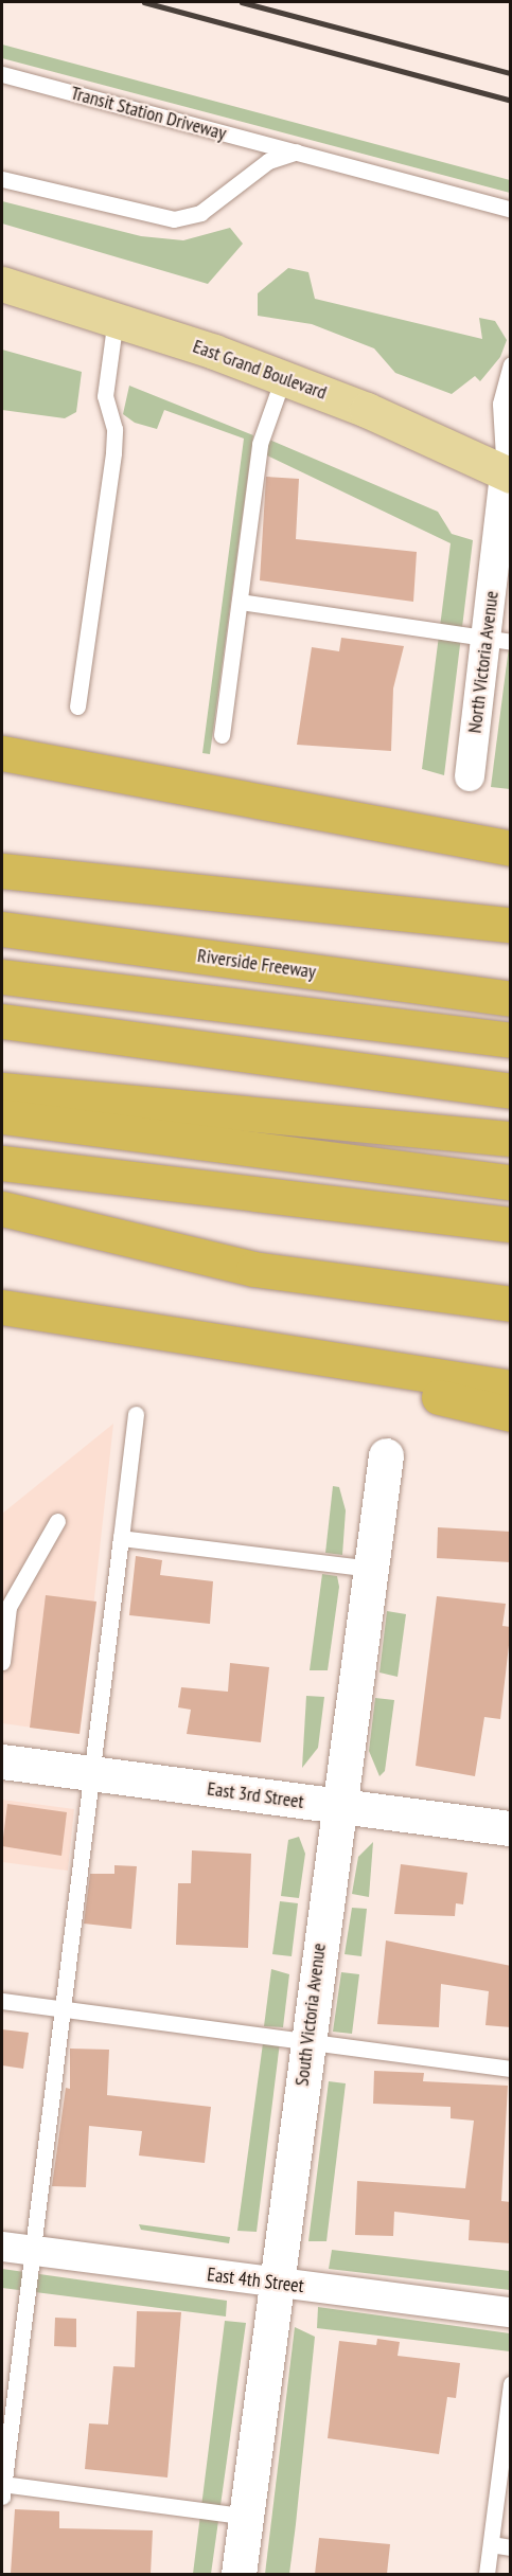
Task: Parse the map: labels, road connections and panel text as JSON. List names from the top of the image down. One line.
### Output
{"streets":{"highway":["Riverside Freeway"],"main road":["East Grand Boulevard"],"street":["North Victoria Avenue","East 3rd Street","South Victoria Avenue","East 4th Street"],"lane":["Transit Station Driveway"]},"crossings":[["East Grand Boulevard","North Victoria Avenue"],["East 3rd Street","South Victoria Avenue"],["South Victoria Avenue","East 4th Street"]]}
